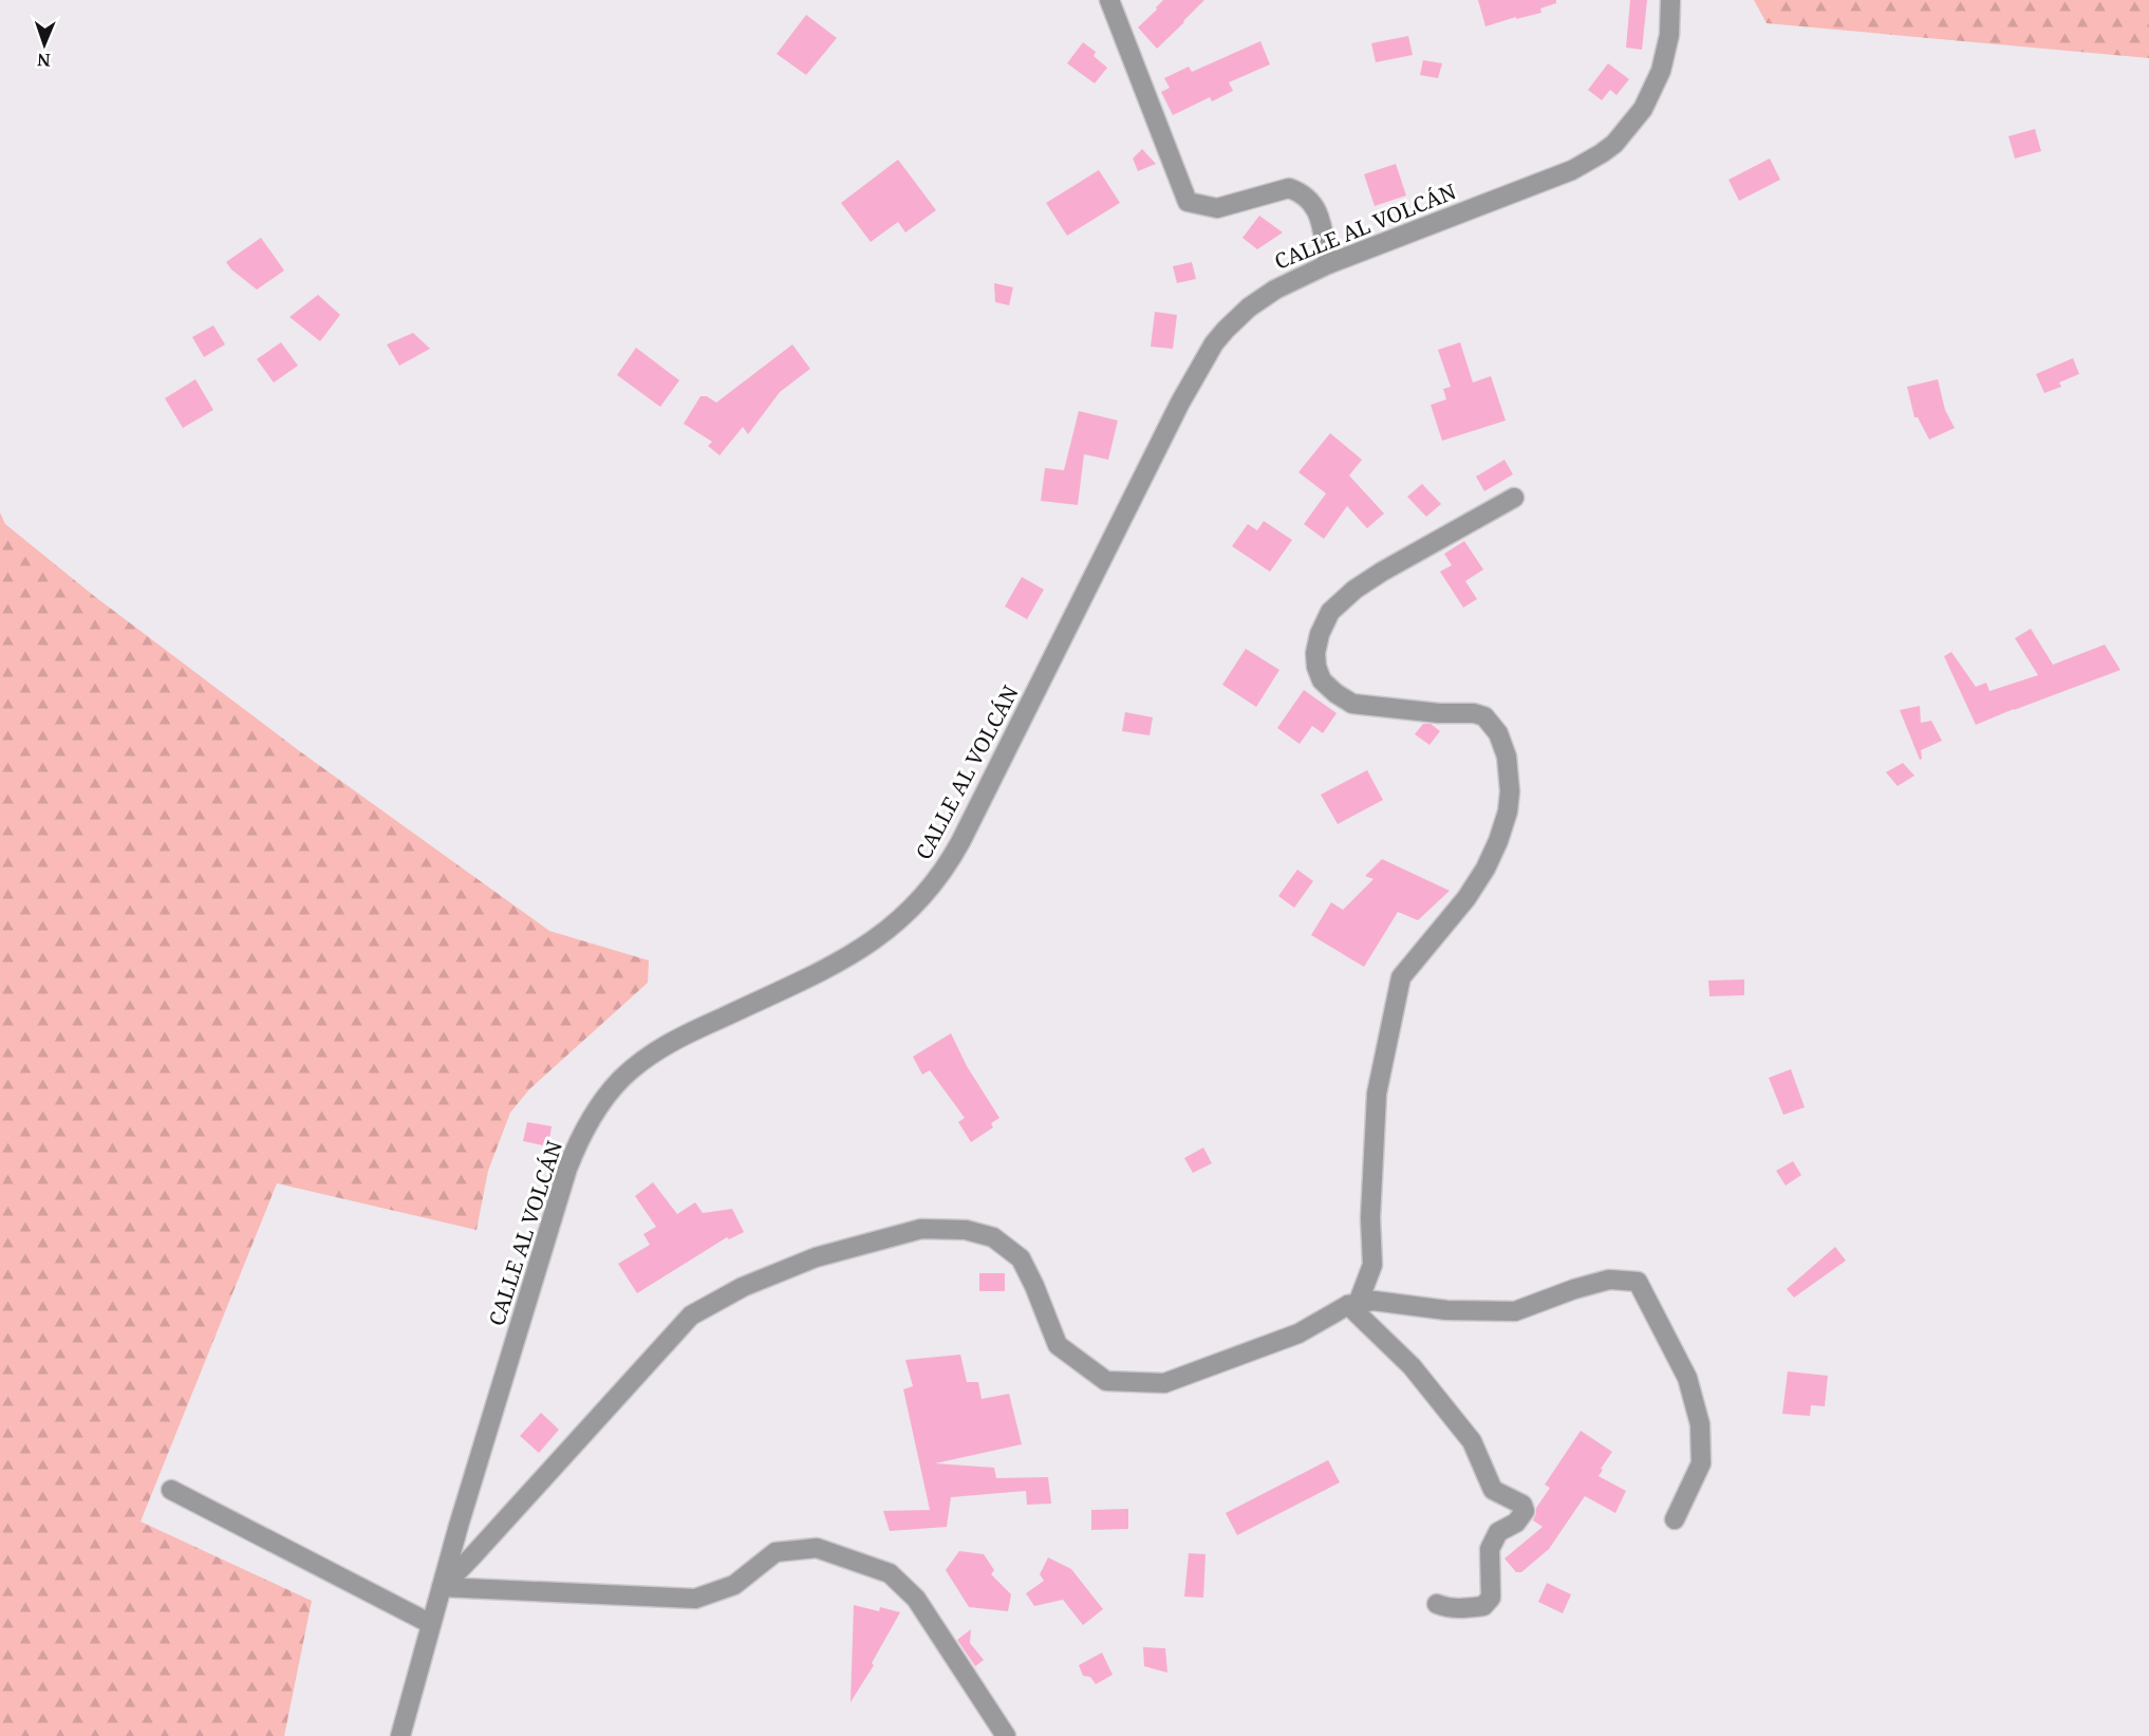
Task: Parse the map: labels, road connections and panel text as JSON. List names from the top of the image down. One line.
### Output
{"streets":{"street":["CALLE AL VOLCÁN"]},"north":"bottom"}
